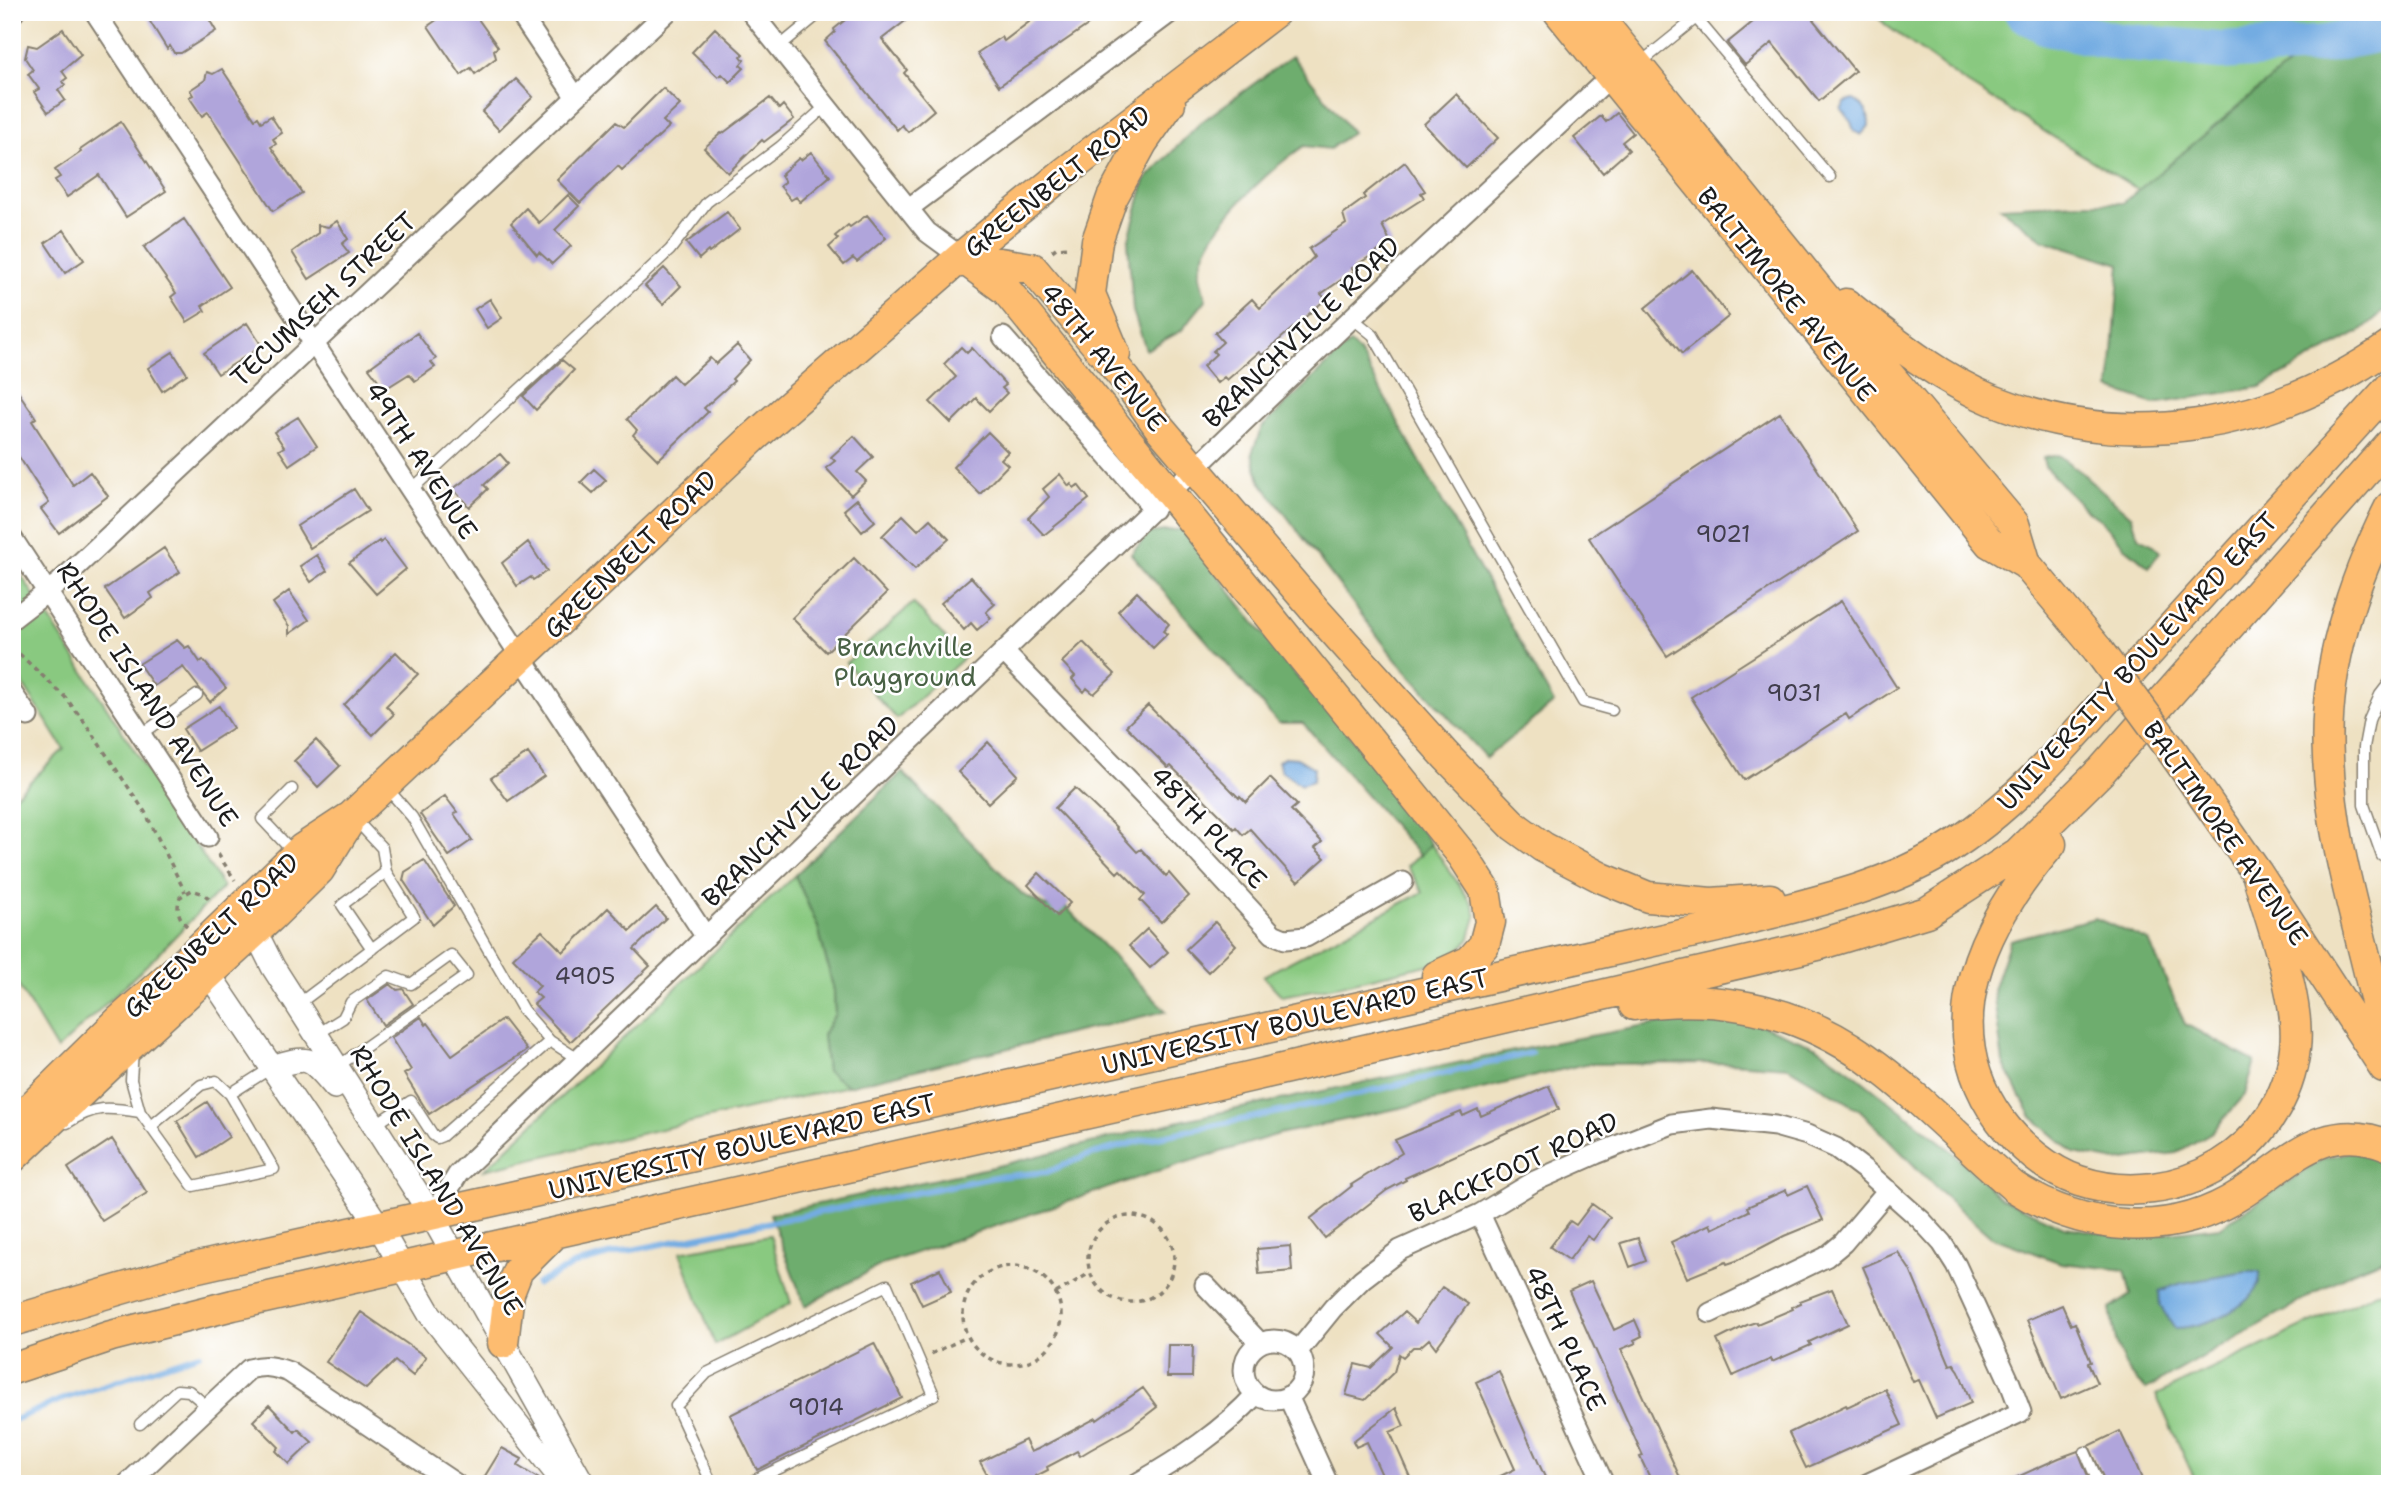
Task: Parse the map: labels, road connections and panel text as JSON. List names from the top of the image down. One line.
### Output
{"streets":{"main road":["GREENBELT ROAD","BALTIMORE AVENUE","48TH AVENUE","UNIVERSITY BOULEVARD EAST"],"street":["TECUMSEH STREET","BRANCHVILLE ROAD","49TH AVENUE","RHODE ISLAND AVENUE","48TH PLACE","BLACKFOOT ROAD"]},"crossings":[["GREENBELT ROAD","48TH AVENUE"],["GREENBELT ROAD","49TH AVENUE"],["GREENBELT ROAD","RHODE ISLAND AVENUE"],["BALTIMORE AVENUE","BRANCHVILLE ROAD"],["TECUMSEH STREET","49TH AVENUE"],["TECUMSEH STREET","RHODE ISLAND AVENUE"],["BRANCHVILLE ROAD","48TH AVENUE"],["BRANCHVILLE ROAD","49TH AVENUE"],["BRANCHVILLE ROAD","UNIVERSITY BOULEVARD EAST"],["BRANCHVILLE ROAD","RHODE ISLAND AVENUE"],["BRANCHVILLE ROAD","48TH PLACE"],["48TH AVENUE","UNIVERSITY BOULEVARD EAST"],["UNIVERSITY BOULEVARD EAST","RHODE ISLAND AVENUE"],["48TH PLACE","BLACKFOOT ROAD"]],"parks":["Branchville Playground"],"house_numbers":["9021","9031","4905","9014"]}
